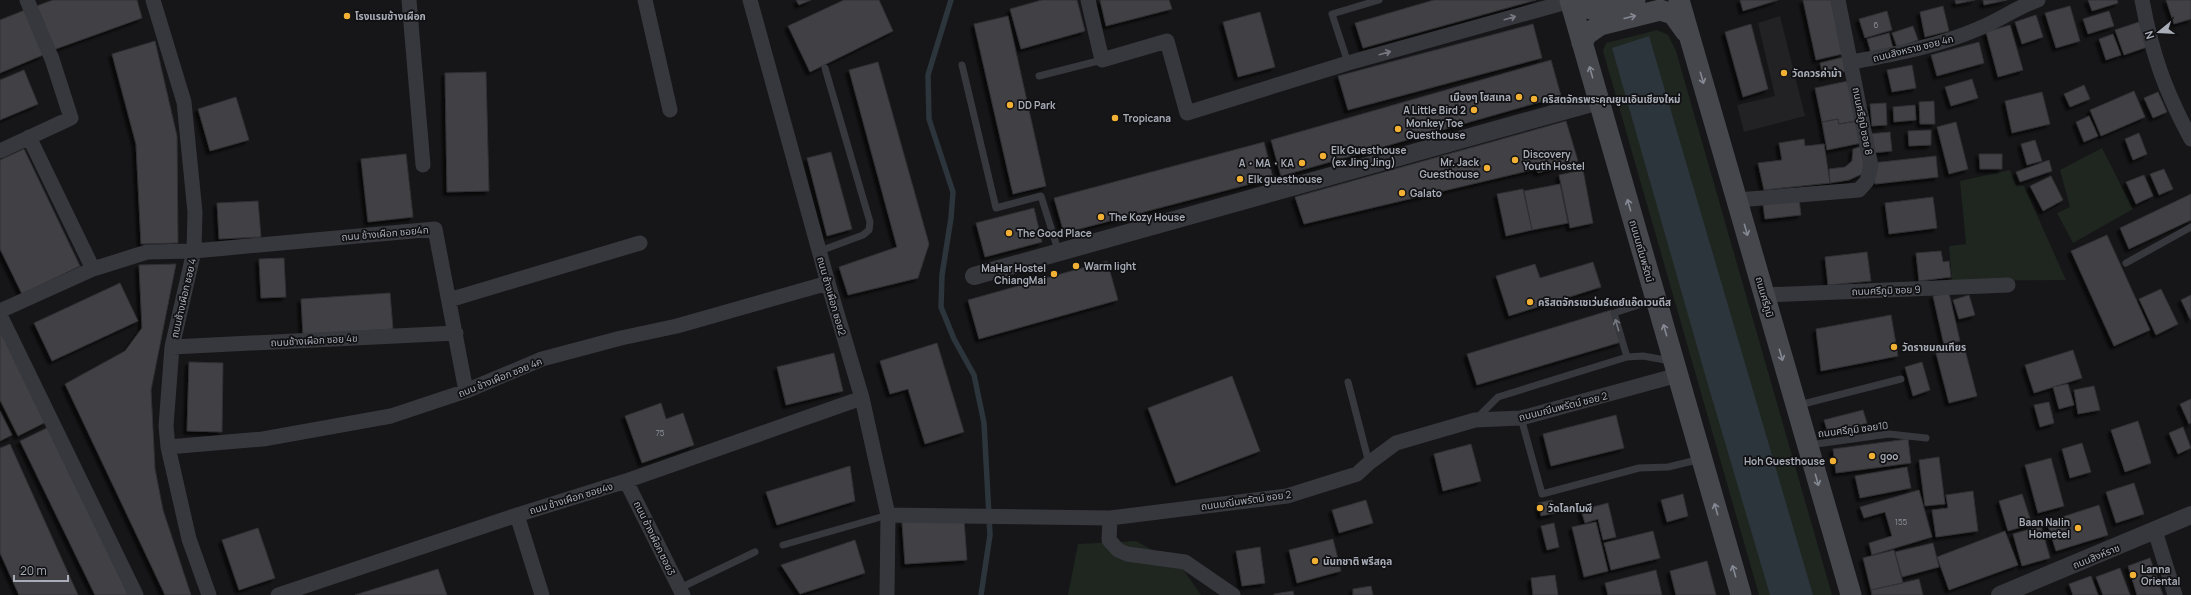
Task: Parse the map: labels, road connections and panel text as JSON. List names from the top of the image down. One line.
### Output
{"streets":{"main road":["ถนนมณีนพรัตน์","ถนนศรีภูมิ"],"street":["ถนนสิงหราช ซอย 4ก","ถนนศรีภูมิ ซอย 8","ถนน ช้างเผือก ซอย4ก","ถนนศรีภูมิ ซอย 9","ถนน ช้างเผือก ซอย2","ถนนช้างเผือก ซอย 4","ถนนช้างเผือก ซอย 4ข","ถนน ช้างเผือก ซอย 4ค","ถนนมณีนพรัตน์ ซอย 2","ถนน ช้างเผือก ซอย4ง","ถนน ช้างเผือก ซอย3","ถนนสิงห์ราช"],"lane":["ถนนศรีภูมิ ซอย10"]},"crossings":[["ถนนสิงหราช ซอย 4ก","ถนนศรีภูมิ ซอย 8"],["ถนนศรีภูมิ ซอย 8","ถนนศรีภูมิ"],["ถนน ช้างเผือก ซอย4ก","ถนนช้างเผือก ซอย 4"],["ถนน ช้างเผือก ซอย4ก","ถนนช้างเผือก ซอย 4ข"],["ถนน ช้างเผือก ซอย4ก","ถนน ช้างเผือก ซอย 4ค"],["ถนนมณีนพรัตน์","ถนนมณีนพรัตน์ ซอย 2"],["ถนนศรีภูมิ ซอย 9","ถนนศรีภูมิ"],["ถนน ช้างเผือก ซอย2","ถนน ช้างเผือก ซอย 4ค"],["ถนน ช้างเผือก ซอย2","ถนนมณีนพรัตน์ ซอย 2"],["ถนน ช้างเผือก ซอย2","ถนน ช้างเผือก ซอย4ง"],["ถนนศรีภูมิ","ถนนศรีภูมิ ซอย10"],["ถนนช้างเผือก ซอย 4","ถนนช้างเผือก ซอย 4ข"],["ถนนช้างเผือก ซอย 4","ถนน ช้างเผือก ซอย 4ค"],["ถนน ช้างเผือก ซอย4ง","ถนน ช้างเผือก ซอย3"]],"one_way":["ถนนมณีนพรัตน์","ถนนศรีภูมิ"],"places":["โรงแรมช้างเผือก","วัดควรค่าม้า","เมืองๆ โฮสเทล","คริสตจักรพระคุณยูนเอินเชียงใหม่","DD Park","A Little Bird 2","Tropicana","Monkey Toe Guesthouse","Elk Guesthouse (ex Jing Jing)","Discovery Youth Hostel","A・MA・KA","Mr. Jack Guesthouse","Elk guesthouse","Galato","The Kozy House","The Good Place","Warm light","MaHar Hostel ChiangMai","คริสตจักรเซเว่นธ์เดย์แอ๊ดเวนตีส","วัดราชมณเทียร","goo","Hoh Guesthouse","วัดโลกโมฬี","Baan Nalin Hometel","นันทชาติ พรีสคูล","Lanna Oriental"],"house_numbers":["6","75","155"],"scale_bar":"20 m","north":"left"}
